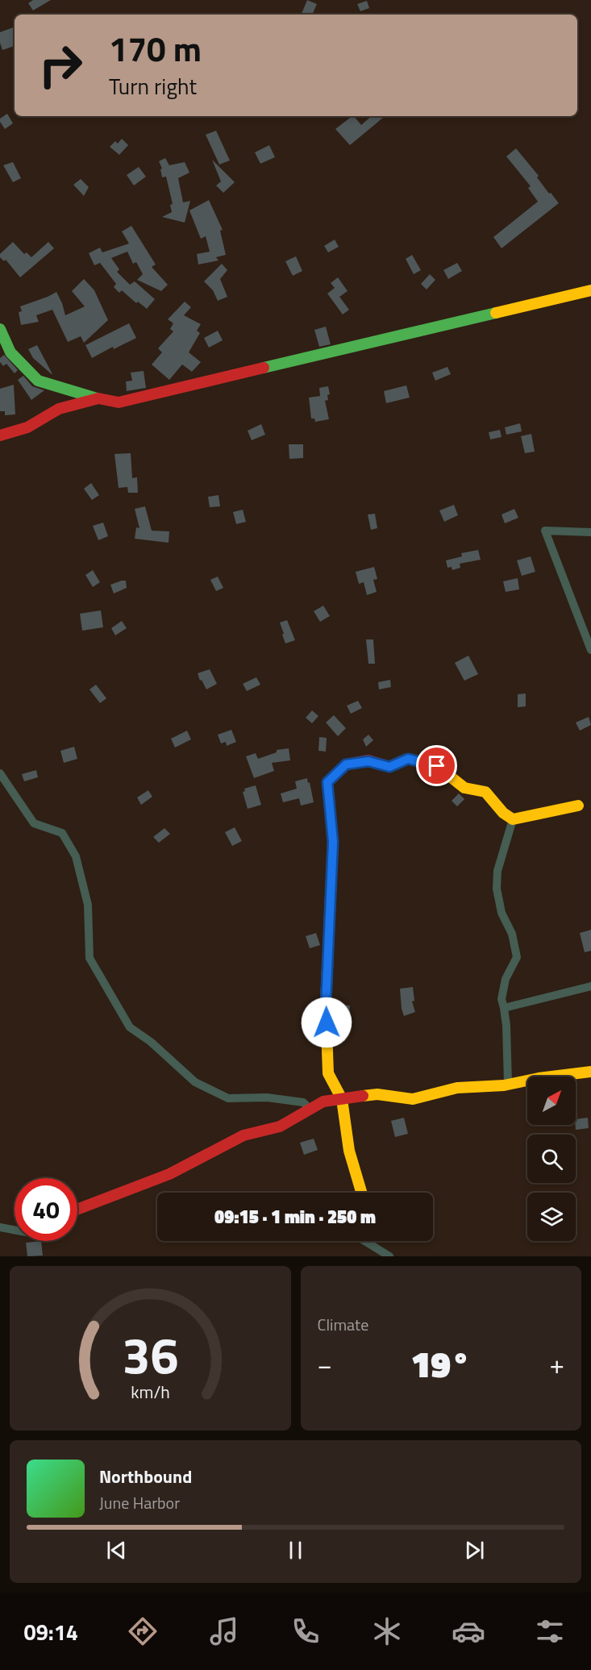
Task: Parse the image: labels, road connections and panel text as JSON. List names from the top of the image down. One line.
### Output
{"north":"top right","page":{"turn":["170 m","Turn right"],"limit":"40","trip":"09:15 · 1 min · 250 m","tile":"Climate","heat":["−","19°","+"],"song":["Northbound","June Harbor"],"tabs":"09:14","gauge":["36","km/h"]}}
